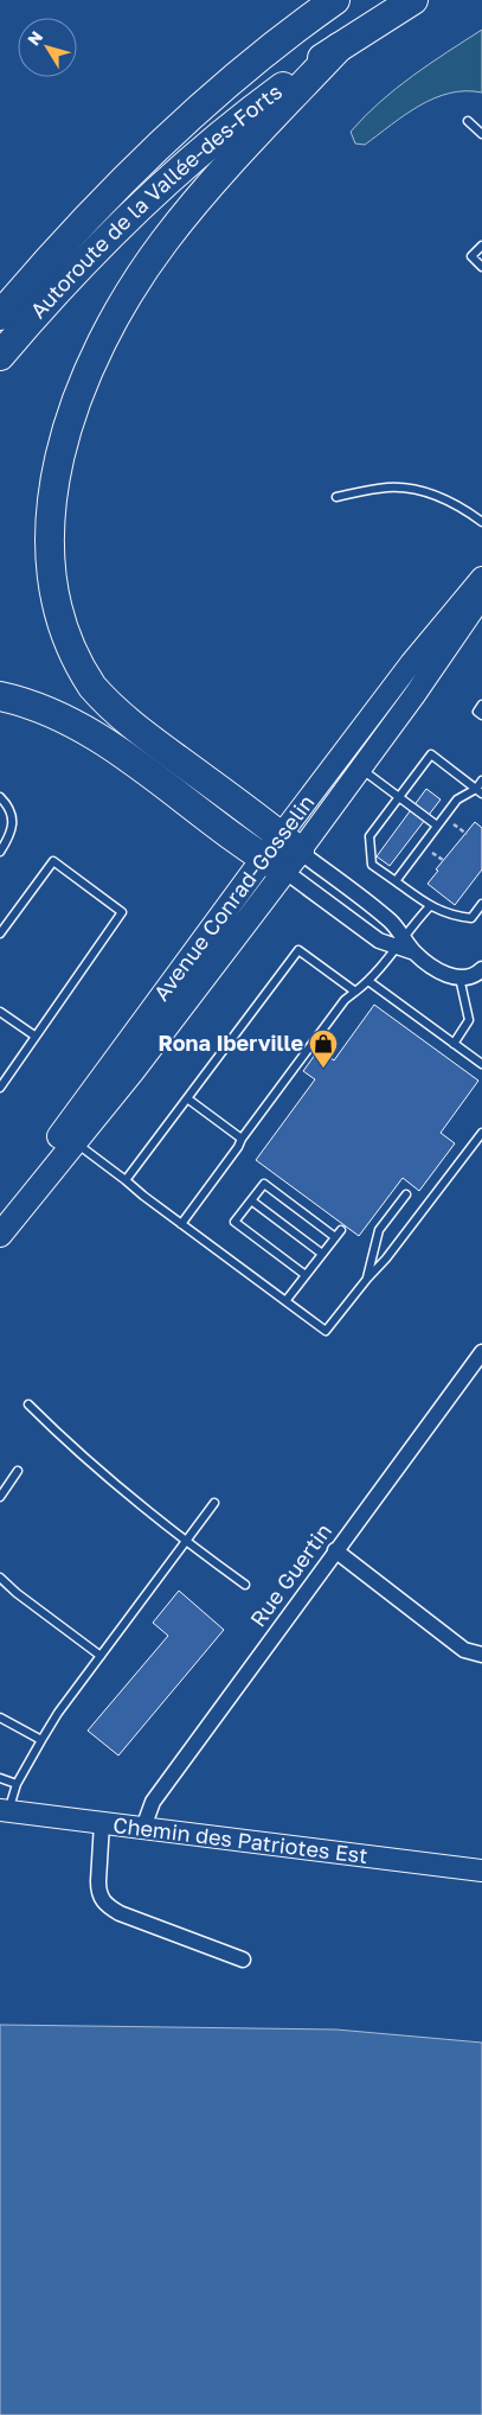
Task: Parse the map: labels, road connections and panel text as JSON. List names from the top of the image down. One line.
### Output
{"streets":{"highway":["Autoroute de la Vallée-des-Forts"],"main road":["Avenue Conrad-Gosselin"],"street":["Rue Guertin","Chemin des Patriotes Est"]},"crossings":[["Rue Guertin","Chemin des Patriotes Est"]],"places":{"shop":["Rona Iberville"]},"north":"top left"}
